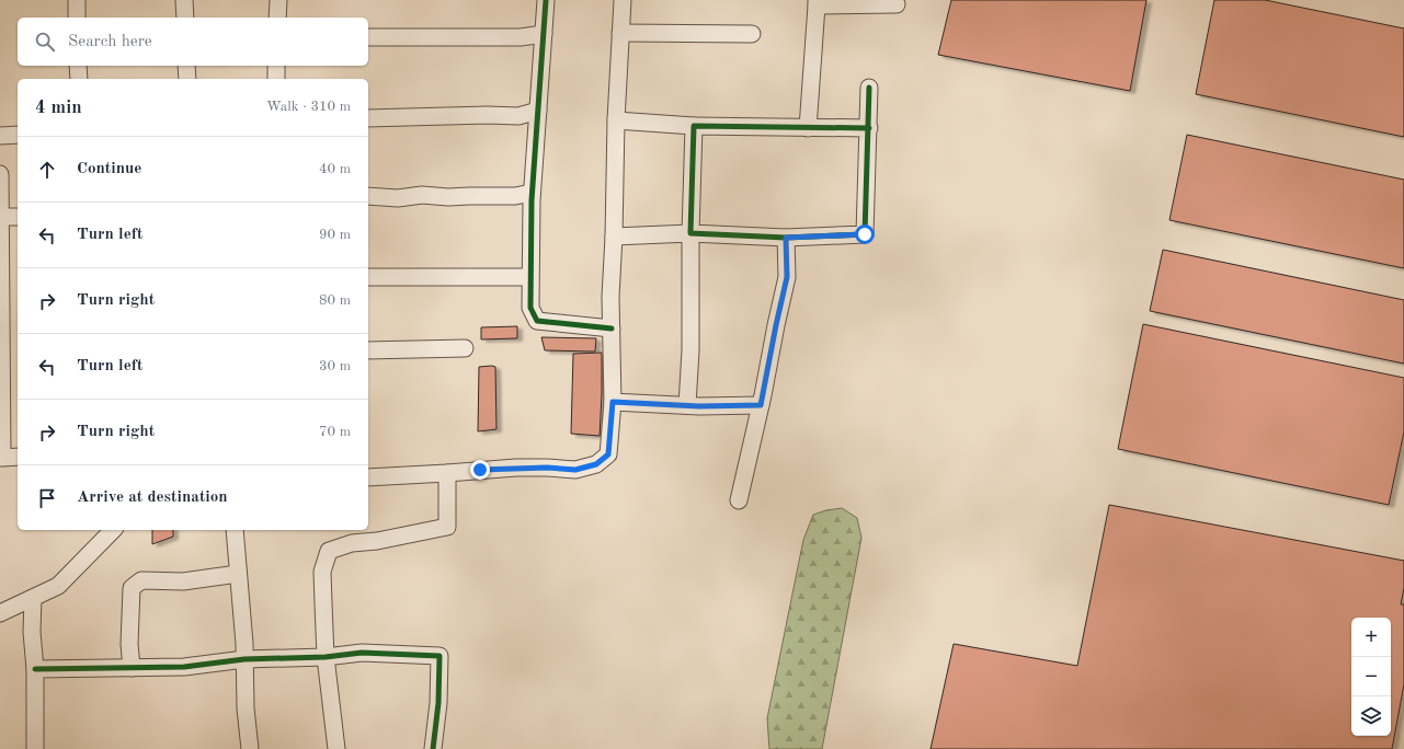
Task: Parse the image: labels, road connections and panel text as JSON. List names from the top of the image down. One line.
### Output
{"page":{"search":"Search here","heading":["4 min","Walk · 310 m"],"list":[["Continue","40 m"],["Turn left","90 m"],["Turn right","80 m"],["Turn left","30 m"],["Turn right","70 m"],"Arrive at destination"],"map_buttons":["+","−"]}}
